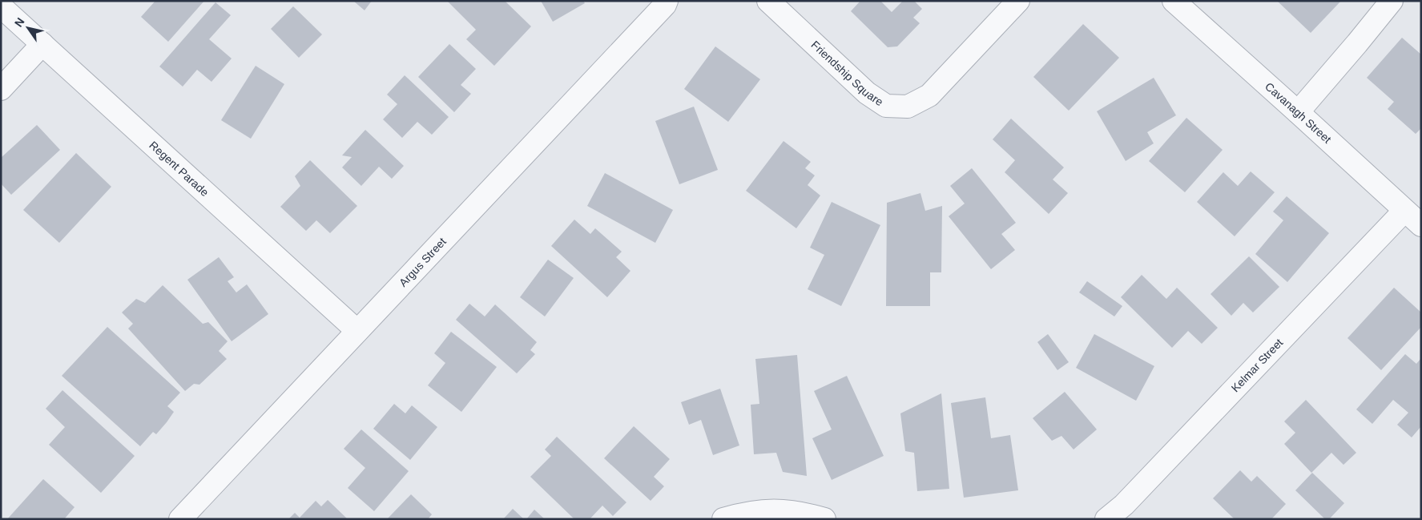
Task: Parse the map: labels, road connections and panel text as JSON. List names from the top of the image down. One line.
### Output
{"streets":{"street":["Friendship Square","Cavanagh Street","Regent Parade","Argus Street","Kelmar Street"]},"crossings":[["Cavanagh Street","Kelmar Street"],["Regent Parade","Argus Street"]],"north":"top left"}
